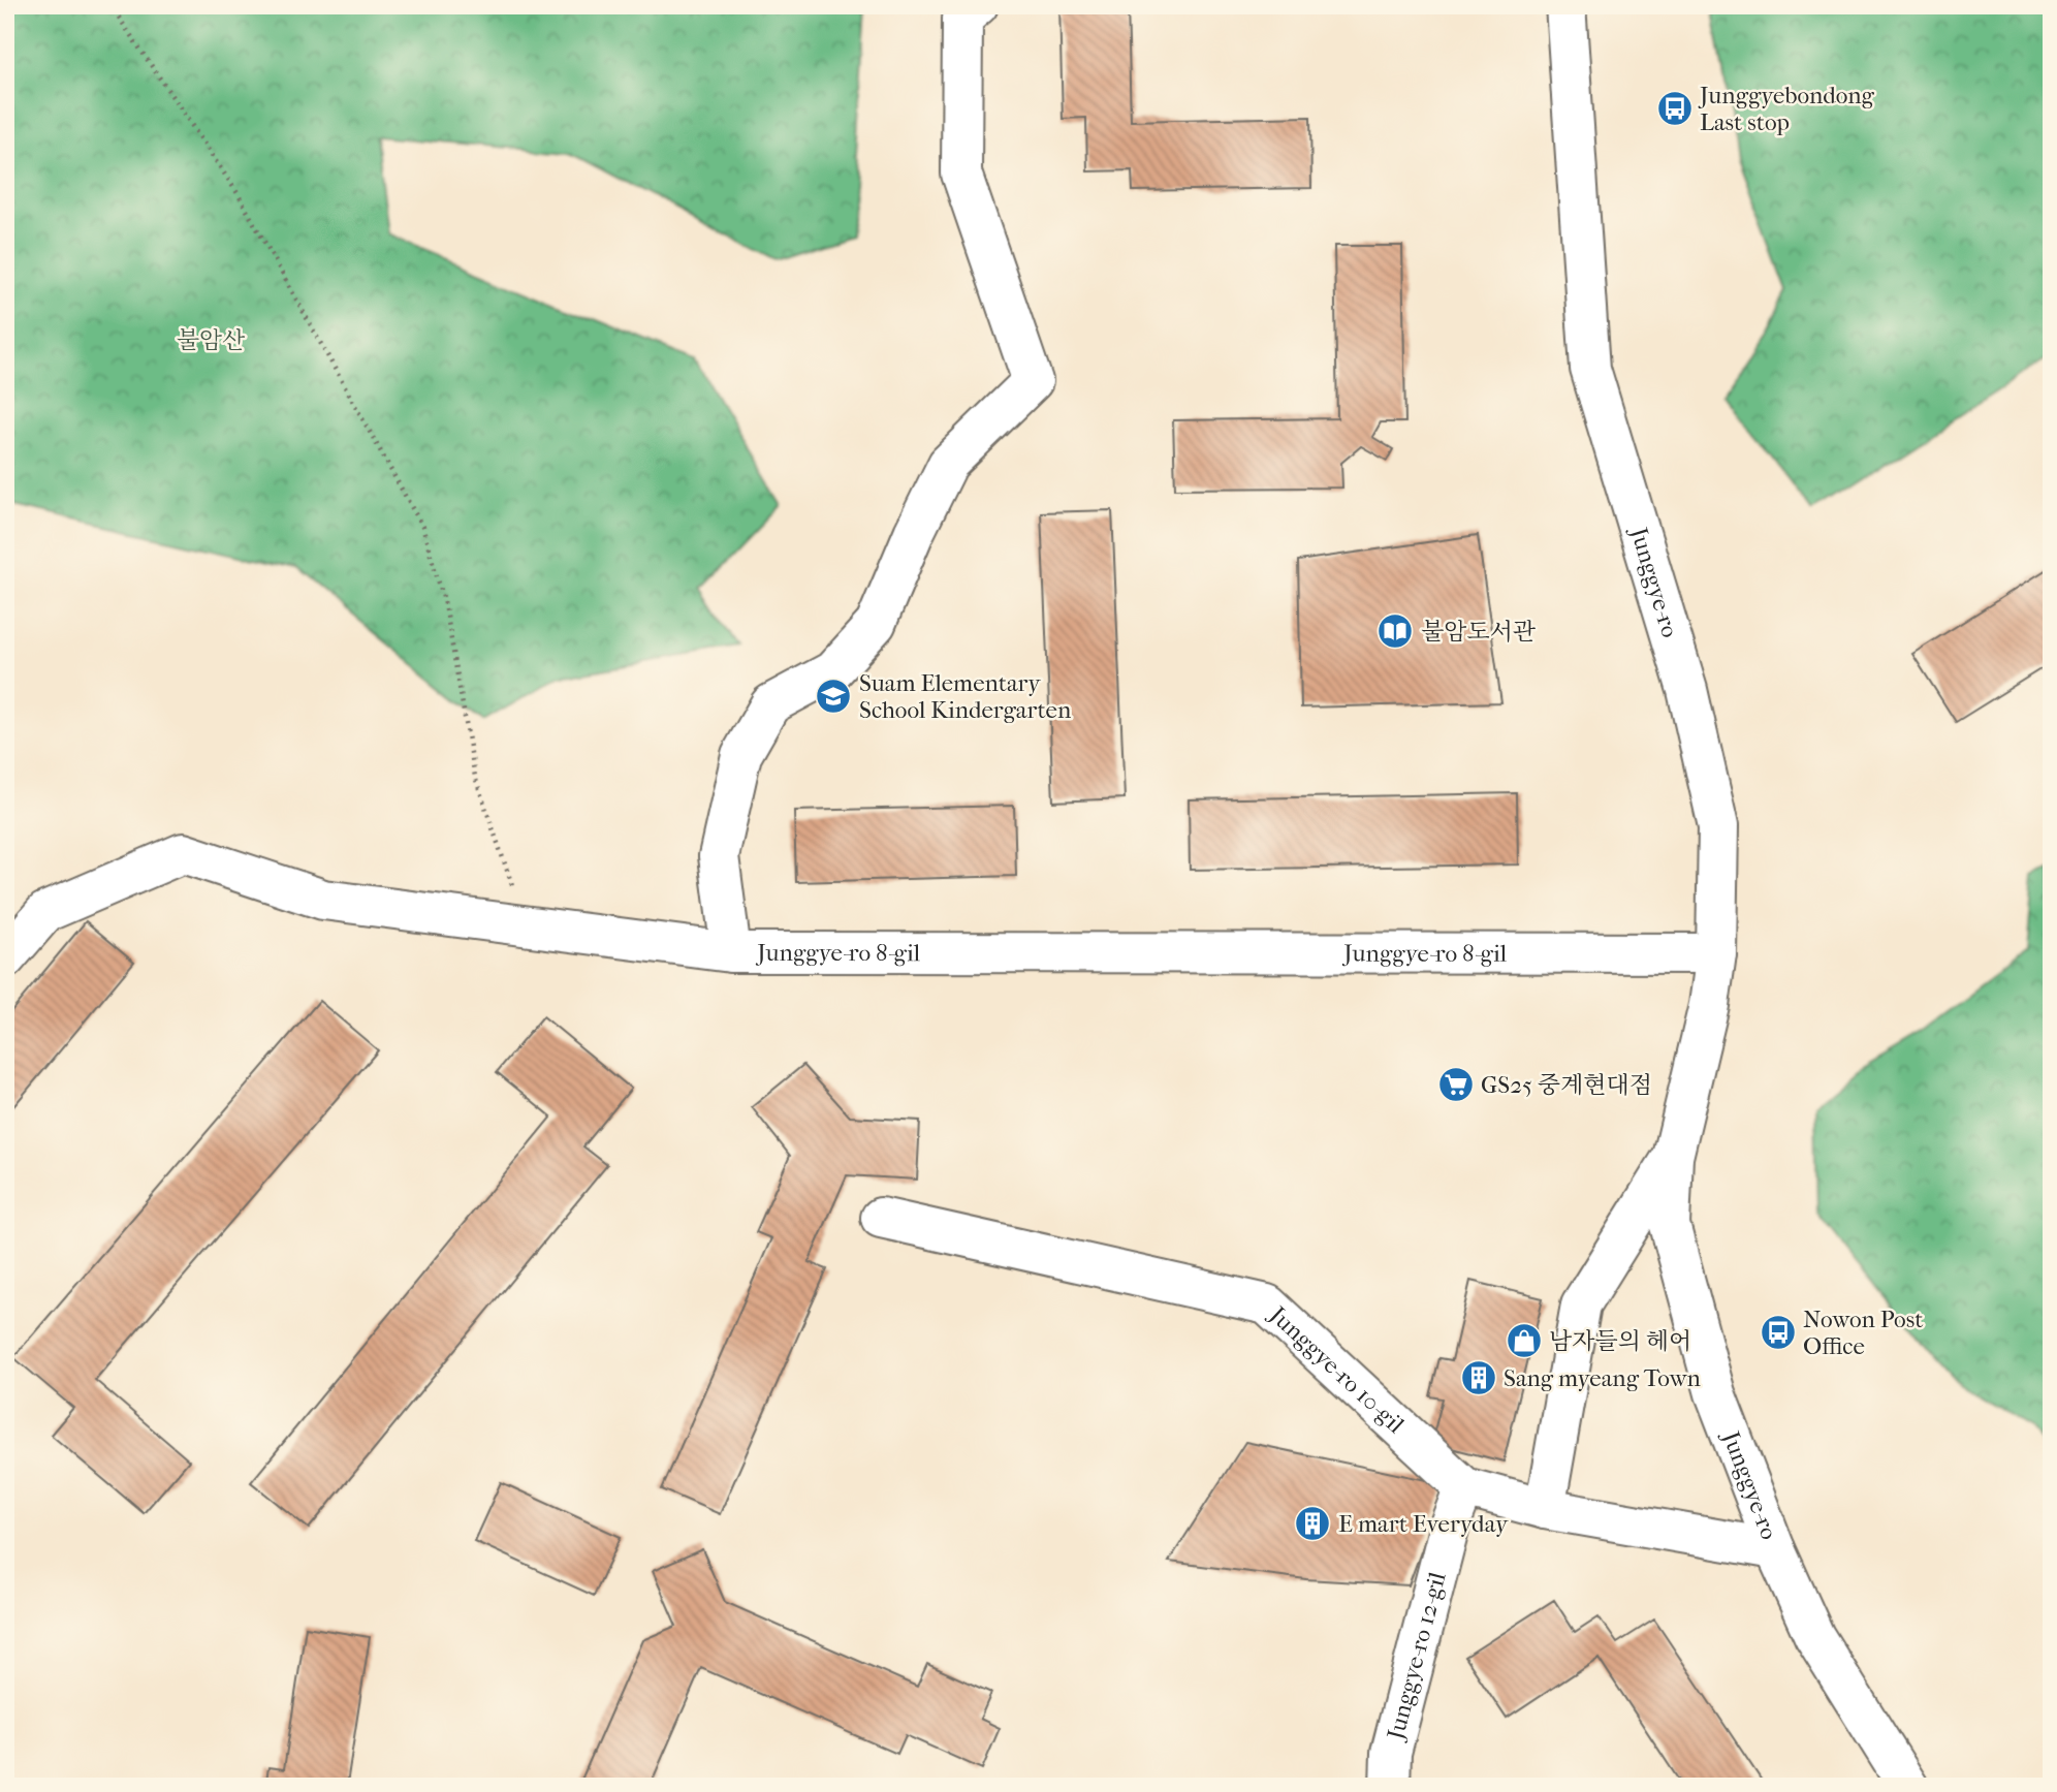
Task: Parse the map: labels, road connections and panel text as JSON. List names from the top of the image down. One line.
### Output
{"streets":{"street":["Junggye-ro","Junggye-ro 8-gil","Junggye-ro 10-gil","Junggye-ro 12-gil"]},"crossings":[["Junggye-ro","Junggye-ro 8-gil"],["Junggye-ro","Junggye-ro 10-gil"],["Junggye-ro 10-gil","Junggye-ro 12-gil"]],"parks":["불암산"],"places":{"bus stop":["Junggyebondong Last stop","Nowon Post Office"],"library":["불암도서관"],"school or university":["Suam Elementary School Kindergarten"],"supermarket":["GS25 중계현대점"],"shop":["남자들의 헤어"],"building":["Sang myeang Town","E mart Everyday"]}}
